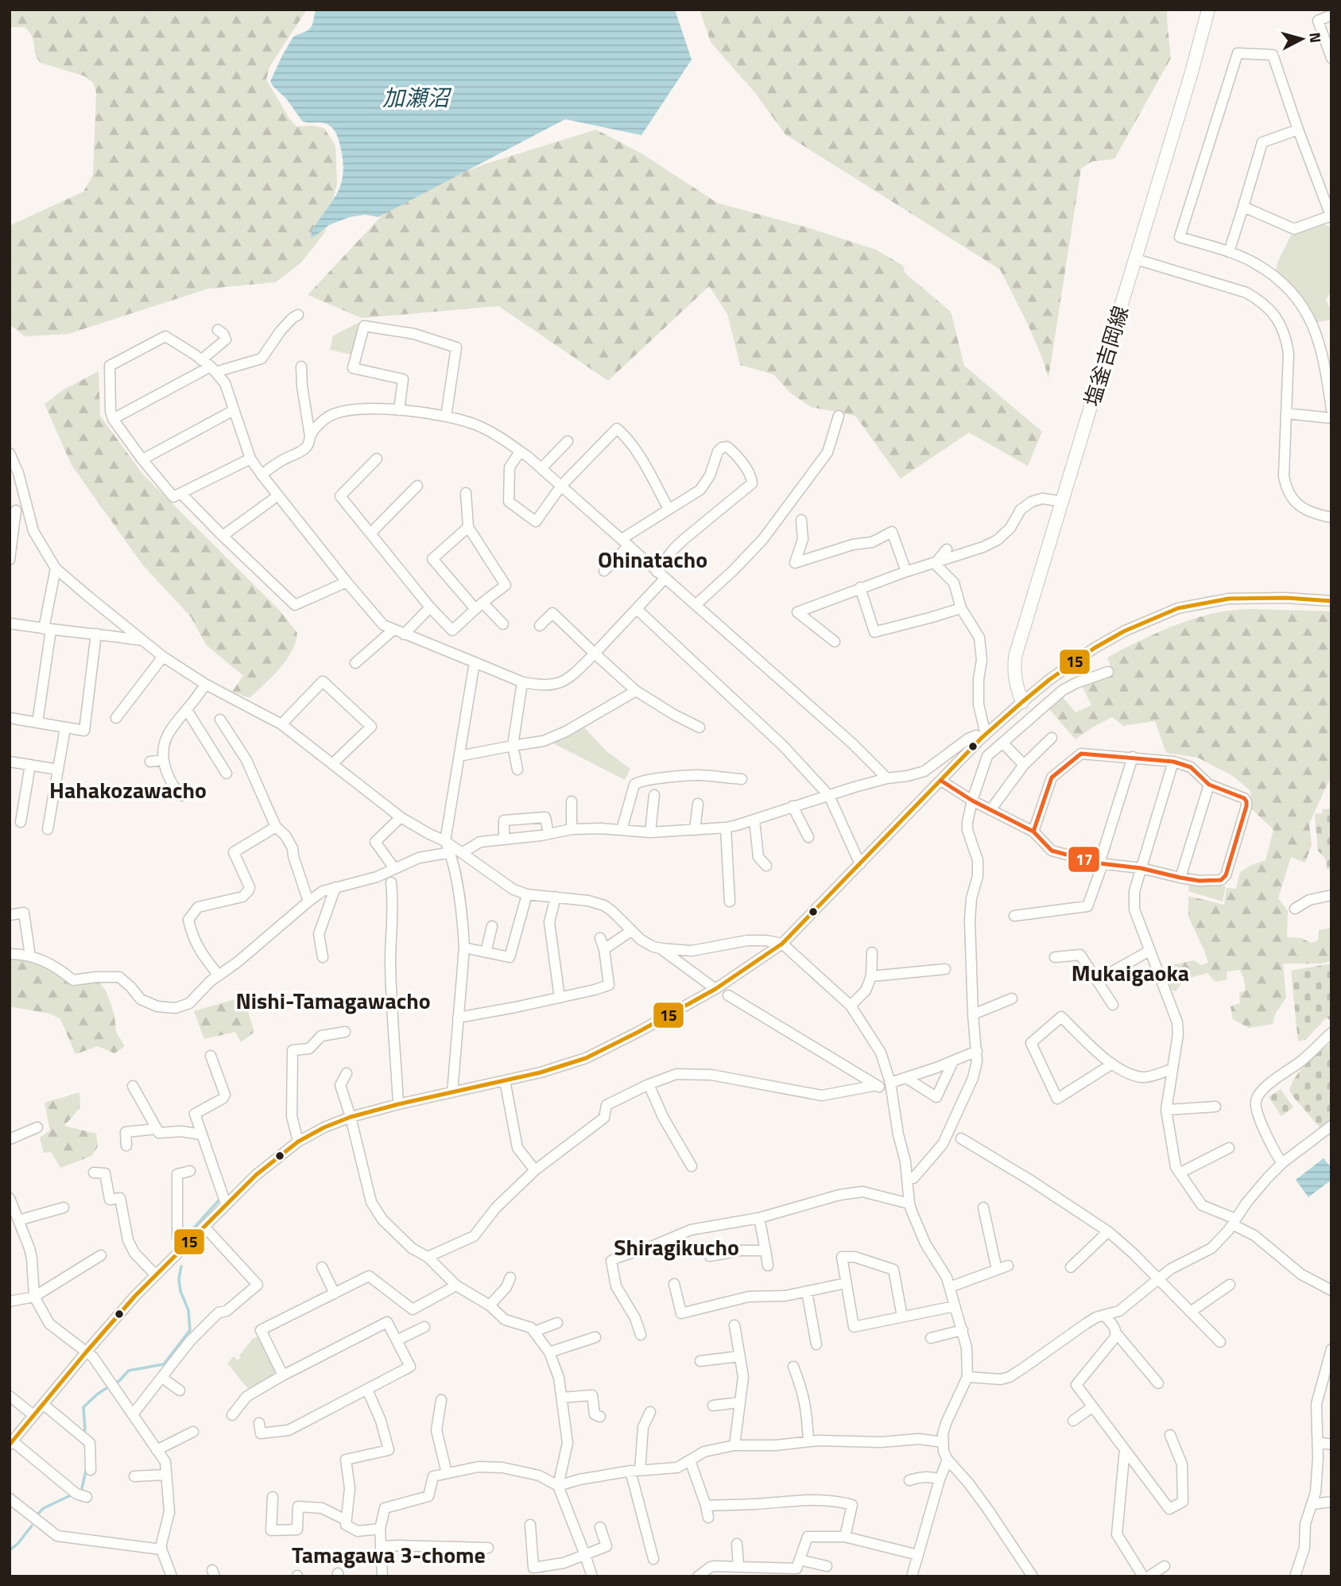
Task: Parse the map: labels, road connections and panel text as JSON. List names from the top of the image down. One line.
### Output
{"streets":{"main road":["塩釜吉岡線"]},"districts":["Ohinatacho","Hahakozawacho","Mukaigaoka","Nishi-Tamagawacho","Shiragikucho","Tamagawa 3-chome"],"water":["加瀬沼"],"lines":["transit line 15","transit line 17"],"north":"right"}
